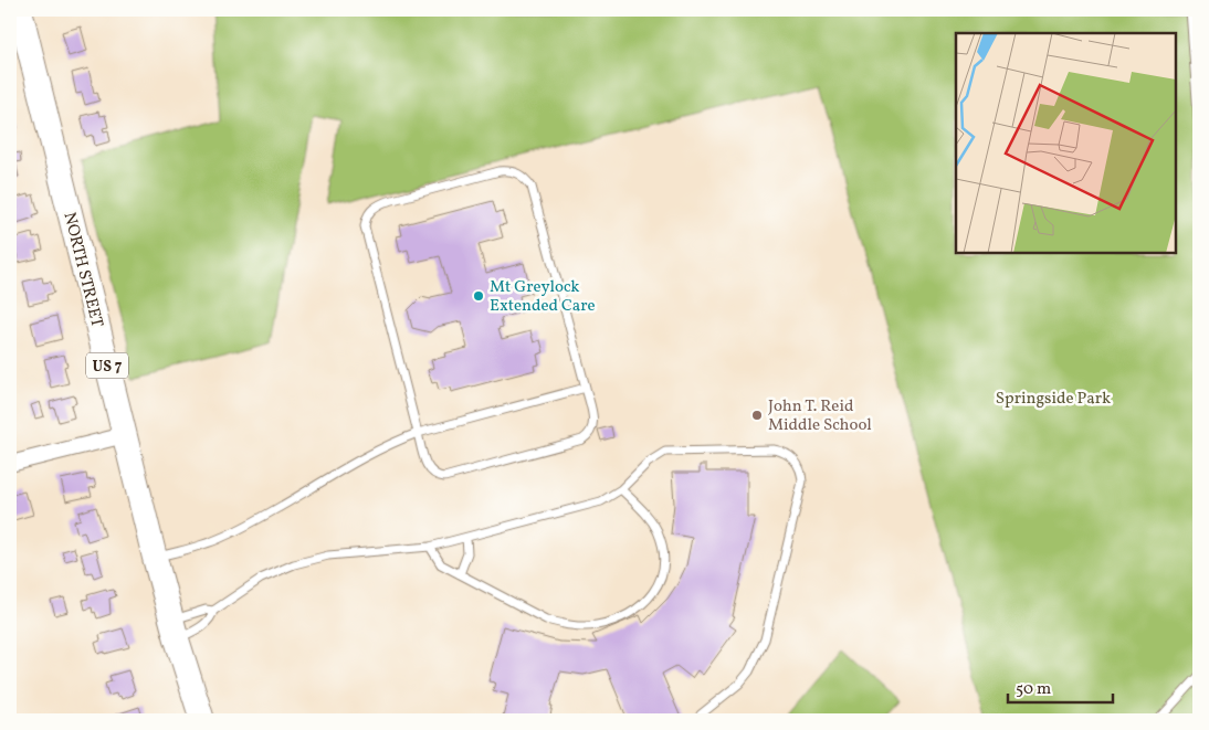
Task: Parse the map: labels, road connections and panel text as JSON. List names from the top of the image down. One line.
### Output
{"streets":{"main road":["NORTH STREET","US 7"]},"parks":["Springside Park"],"places":["Mt Greylock Extended Care","John T. Reid Middle School"],"scale_bar":"50 m"}
